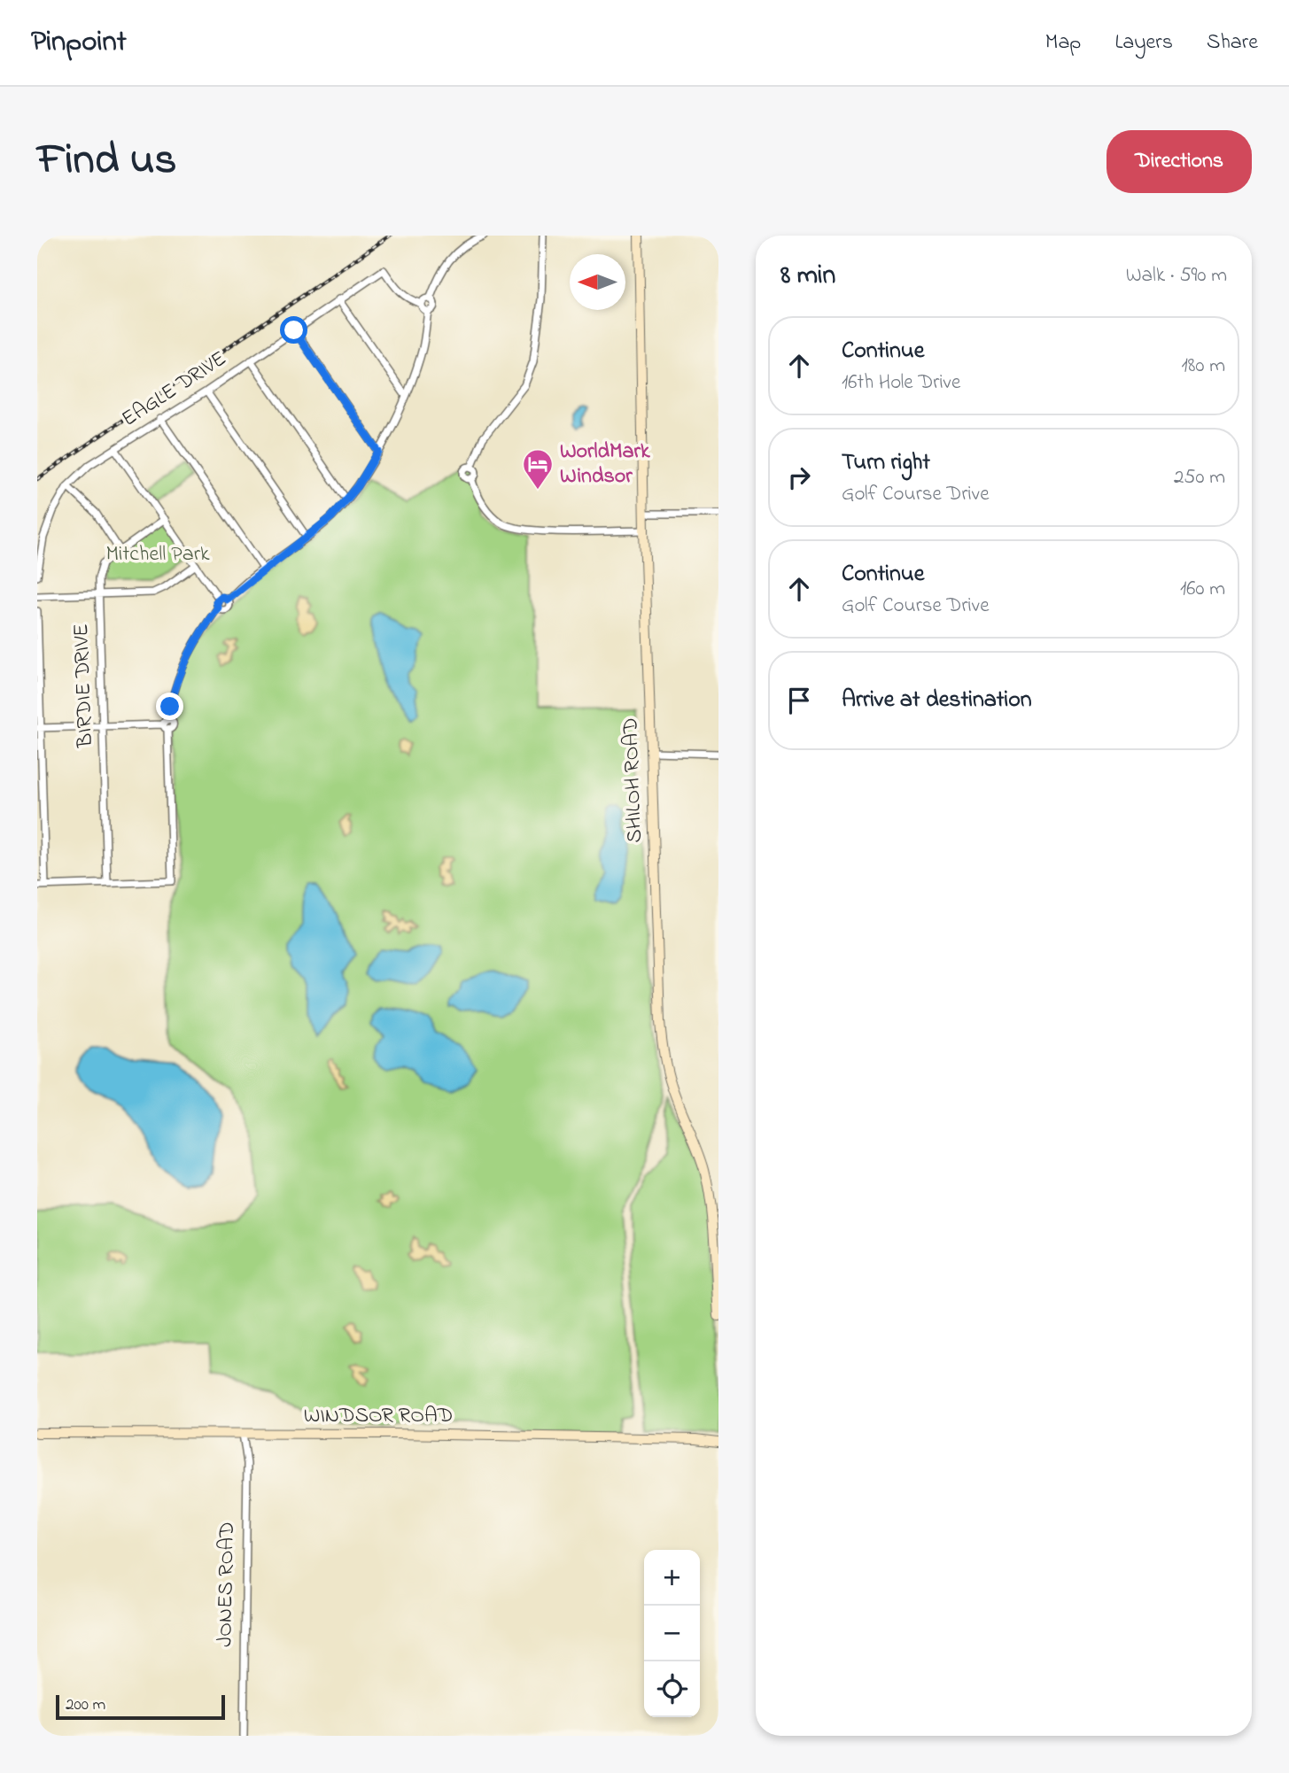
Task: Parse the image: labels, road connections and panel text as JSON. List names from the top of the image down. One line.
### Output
{"streets":{"main road":["SHILOH ROAD","WINDSOR ROAD"],"street":["EAGLE DRIVE","BIRDIE DRIVE","JONES ROAD"]},"crossings":[["WINDSOR ROAD","JONES ROAD"]],"parks":["Mitchell Park"],"places":{"hotel":["WorldMark Windsor"]},"scale_bar":"200 m","north":"left","page":{"header":"Pinpoint","nav":["Map","Layers","Share"],"title":"Find us","buttons":"Directions","heading":["8 min","Walk · 590 m"],"list":[["Continue","16th Hole Drive","180 m"],["Turn right","Golf Course Drive","250 m"],["Continue","Golf Course Drive","160 m"],"Arrive at destination"],"map_buttons":["+","−"],"scale":"200 m"}}
